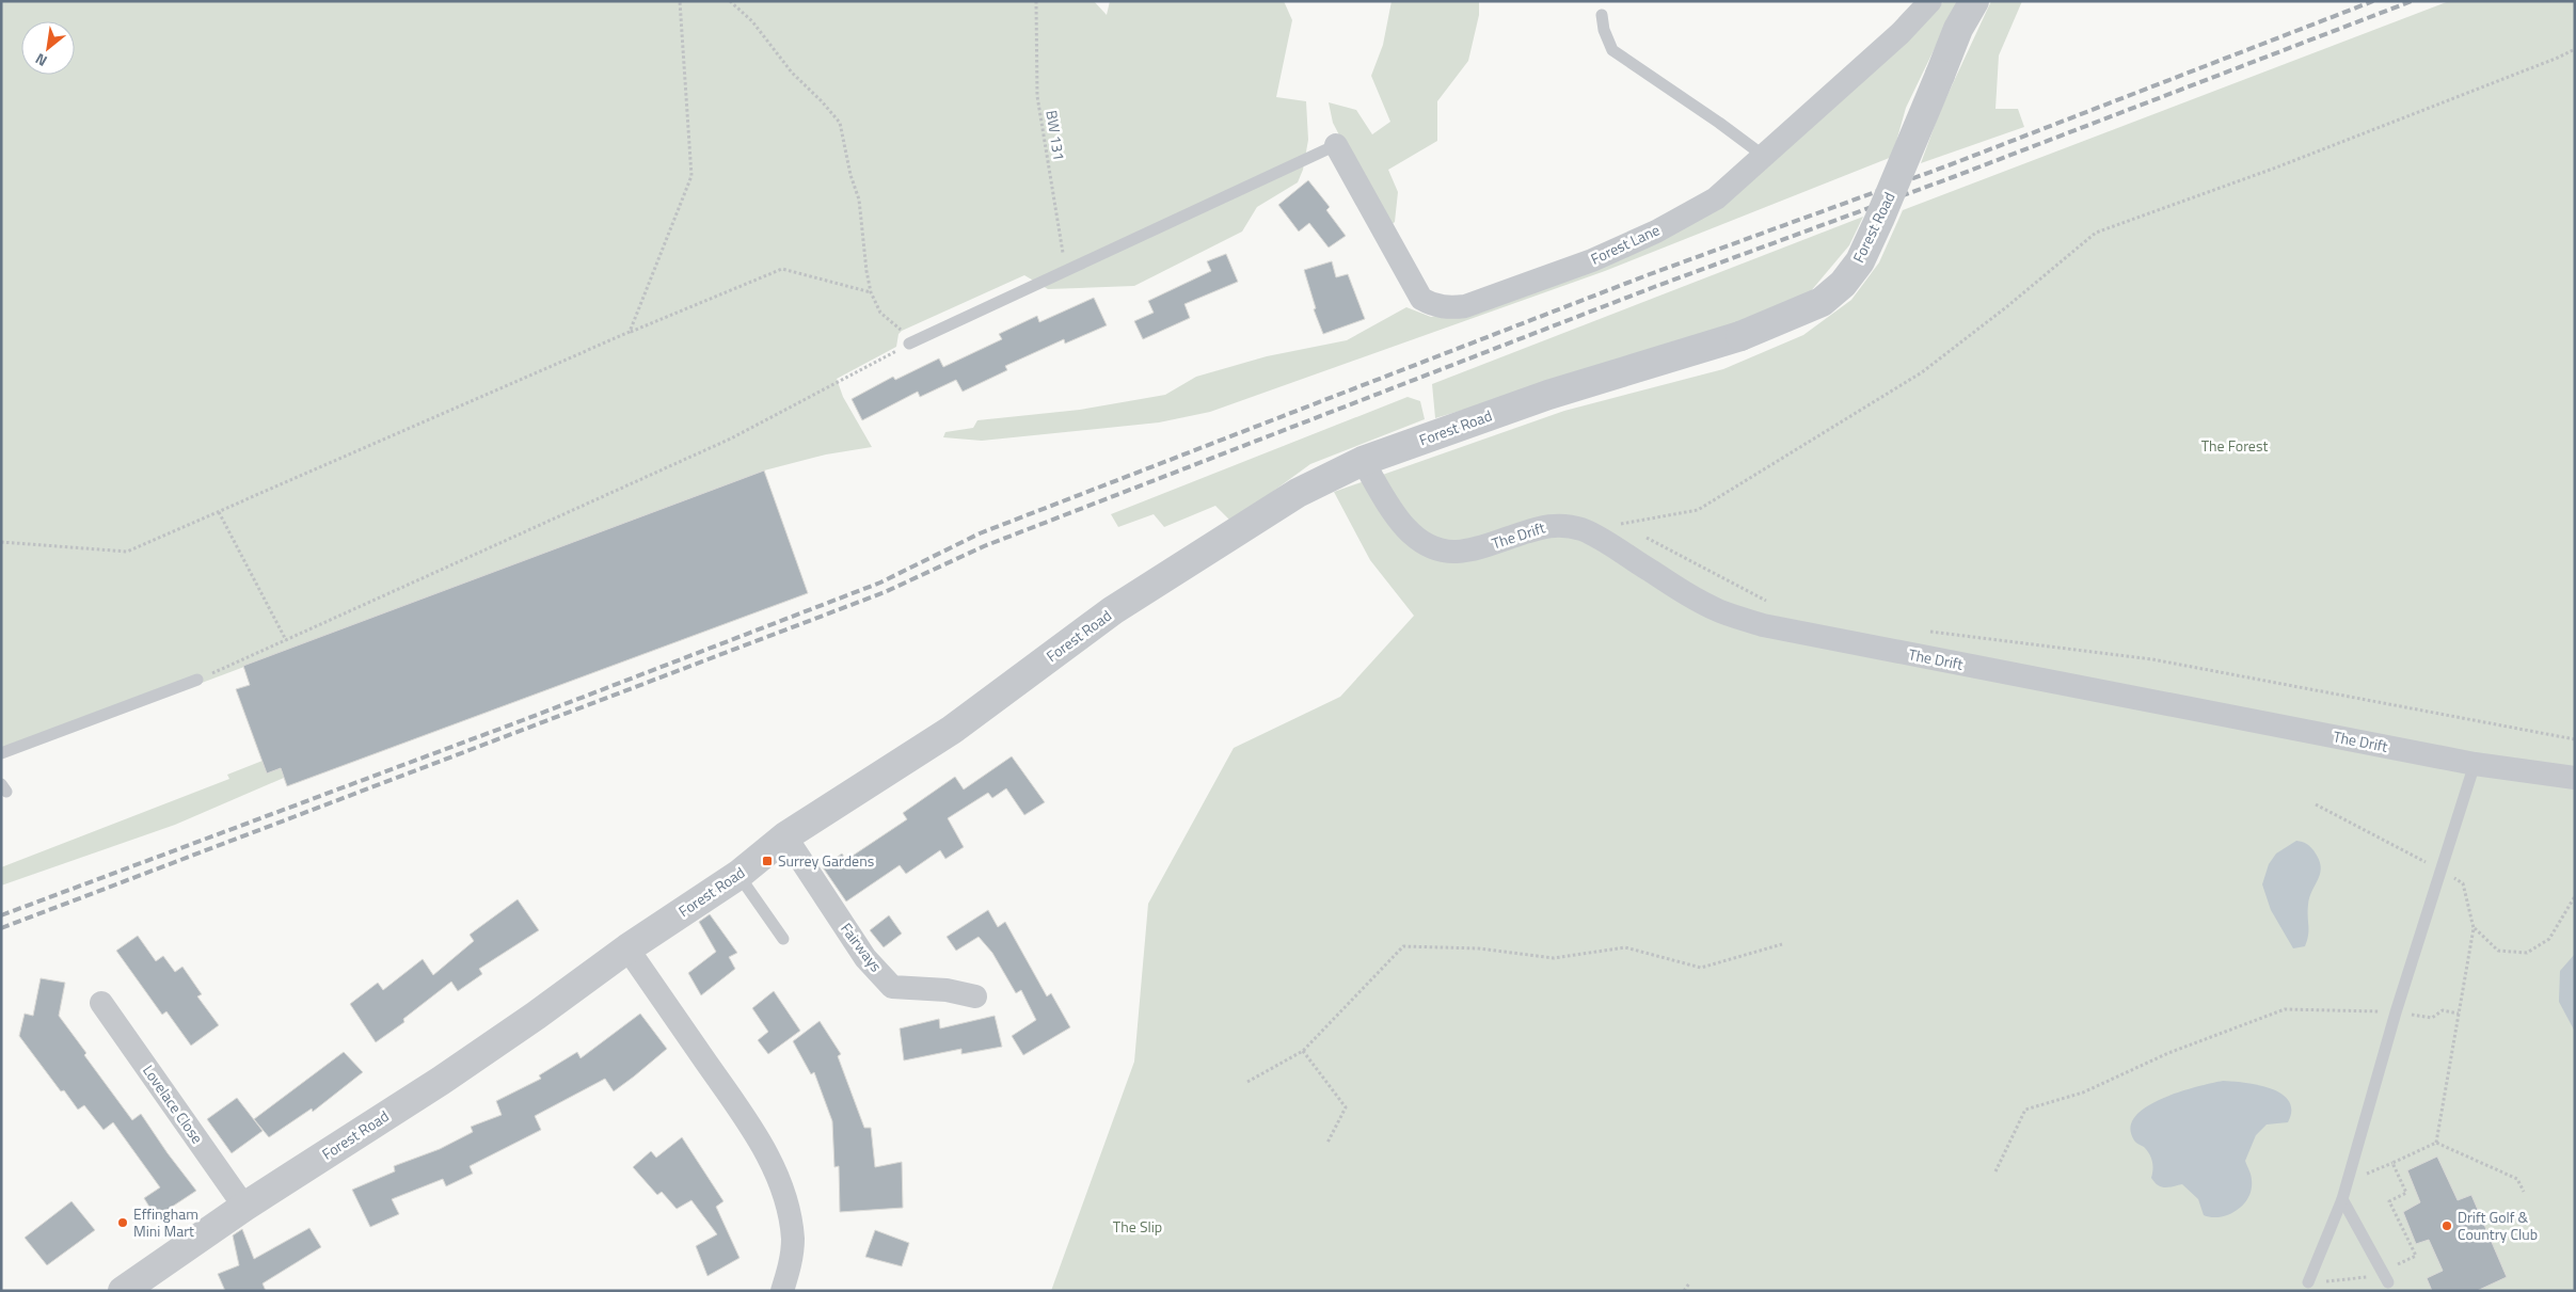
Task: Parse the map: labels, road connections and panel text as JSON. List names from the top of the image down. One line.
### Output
{"streets":{"street":["Forest Road","Forest Lane","The Drift","Fairways","Lovelace Close"],"path":["BW 131"]},"crossings":[["Forest Road","The Drift"],["Forest Road","Fairways"],["Forest Road","Lovelace Close"]],"parks":["The Forest","The Slip"],"places":{"transit":["Surrey Gardens"],"other":["Effingham Mini Mart","Drift Golf & Country Club"]},"north":"bottom left"}
